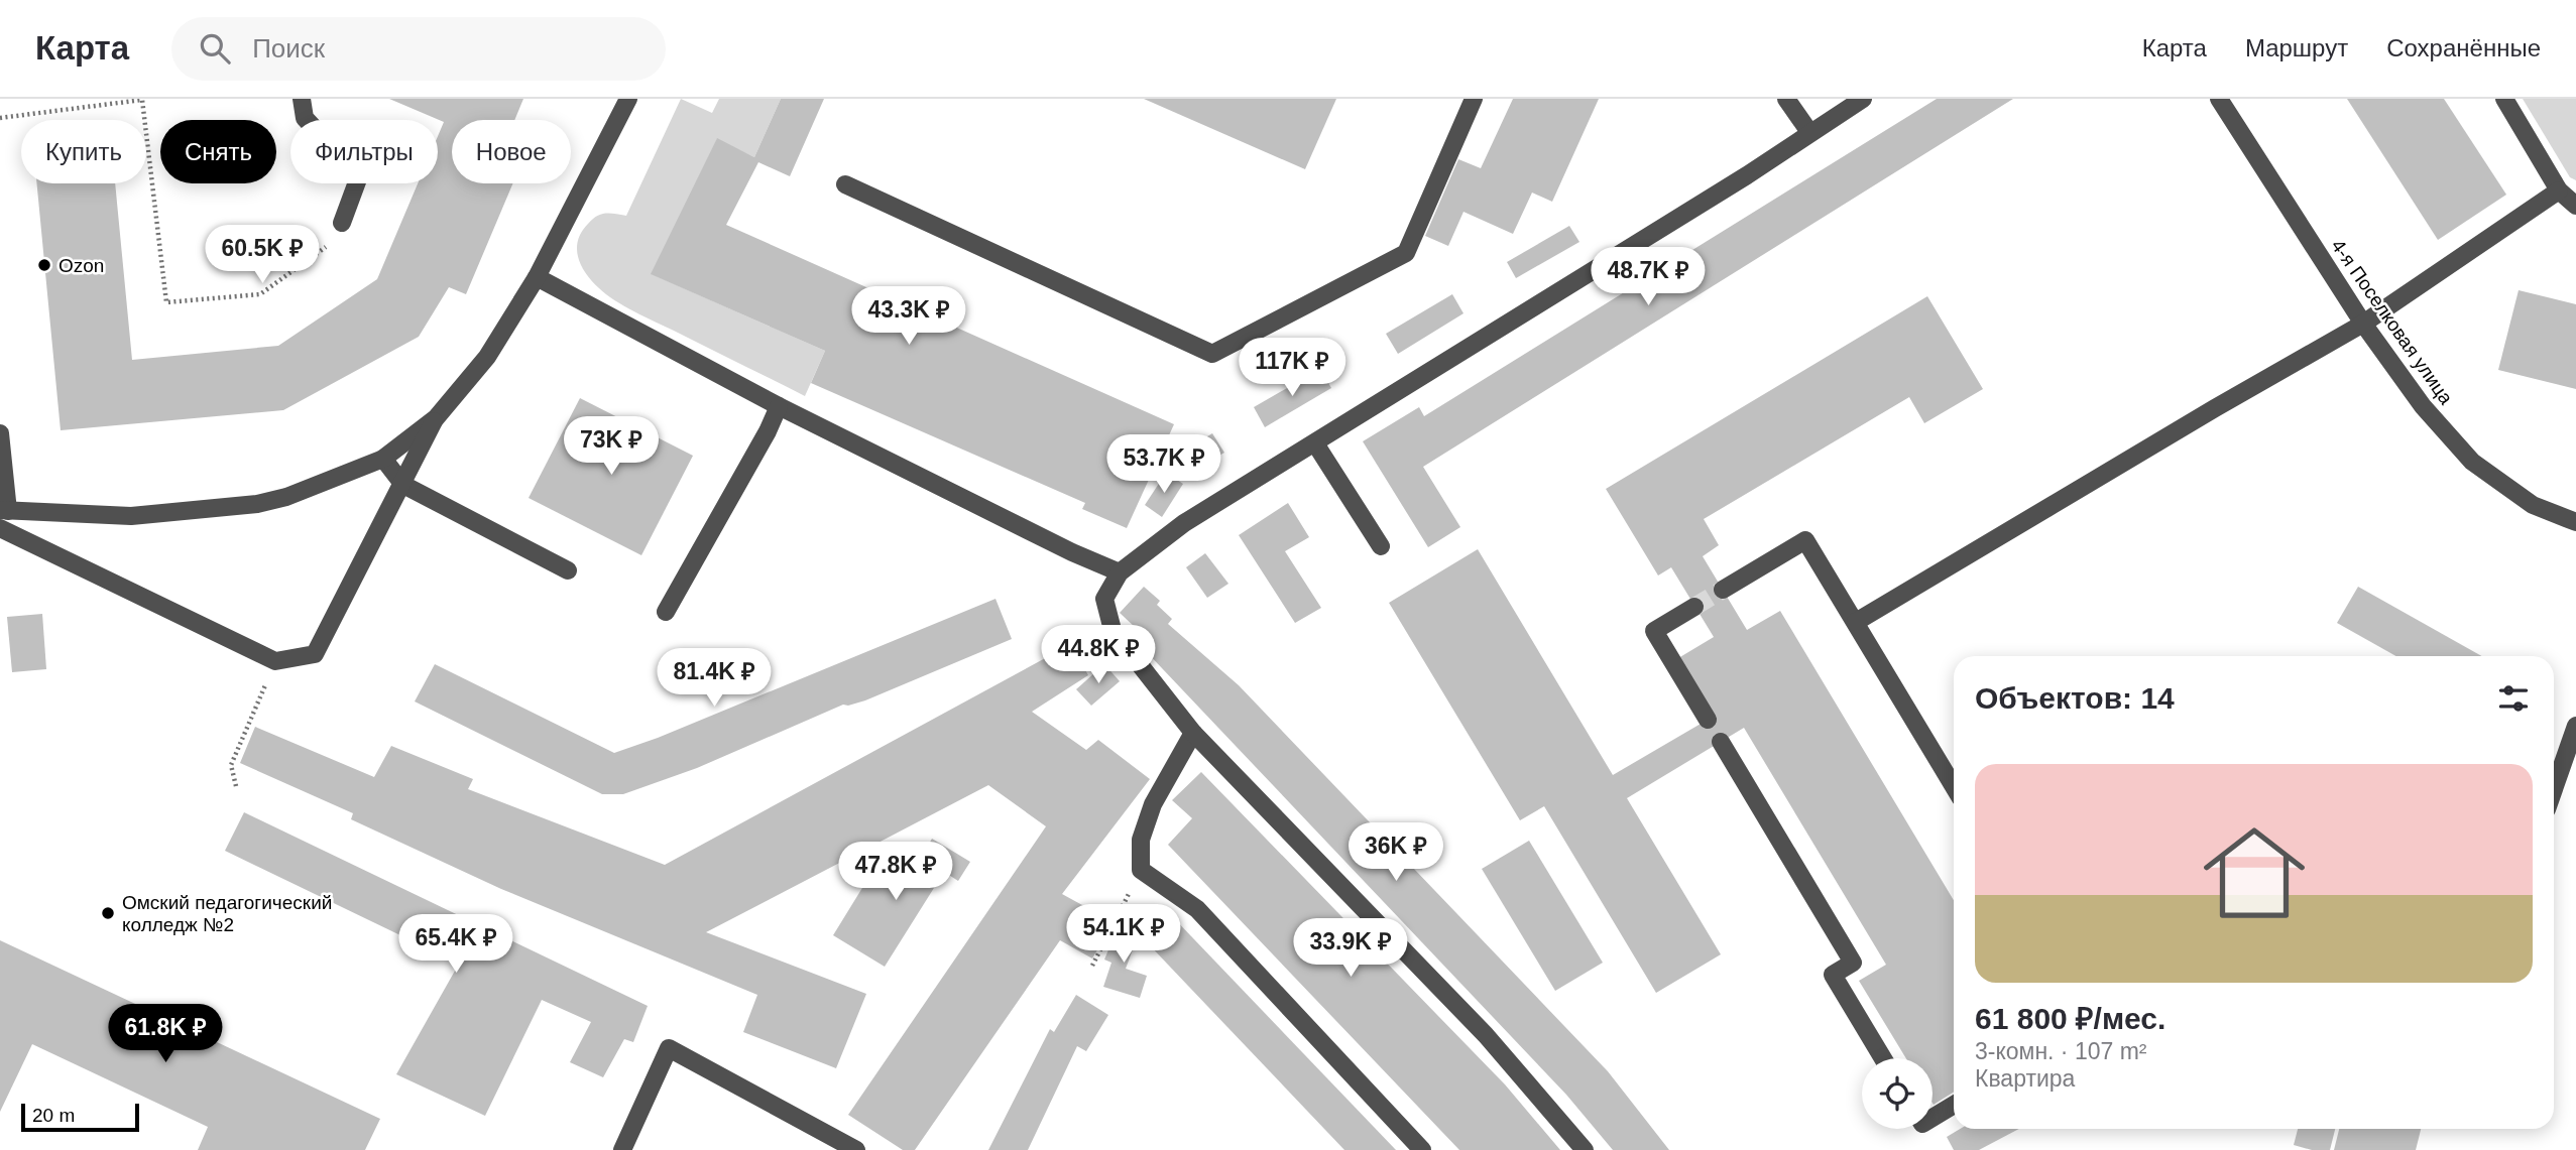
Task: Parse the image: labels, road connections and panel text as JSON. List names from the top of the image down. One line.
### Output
{"streets":{"street":["4-я Поселковая улица"]},"places":["Ozon","Омский педагогический колледж №2"],"scale_bar":"20 m","page":{"header":"Карта","search":"Поиск","nav":["Карта","Маршрут","Сохранённые"],"chip":["Купить","Снять","Фильтры","Новое"],"price":["60.5K ₽","48.7K ₽","43.3K ₽","117K ₽","73K ₽","53.7K ₽","44.8K ₽","81.4K ₽","36K ₽","47.8K ₽","54.1K ₽","65.4K ₽","33.9K ₽","61.8K ₽"],"heading":"Объектов: 14","list":[{"name":"61 800 ₽/мес.","note":"3-комн. · 107 m² · Квартира"}],"scale":"20 m"}}
